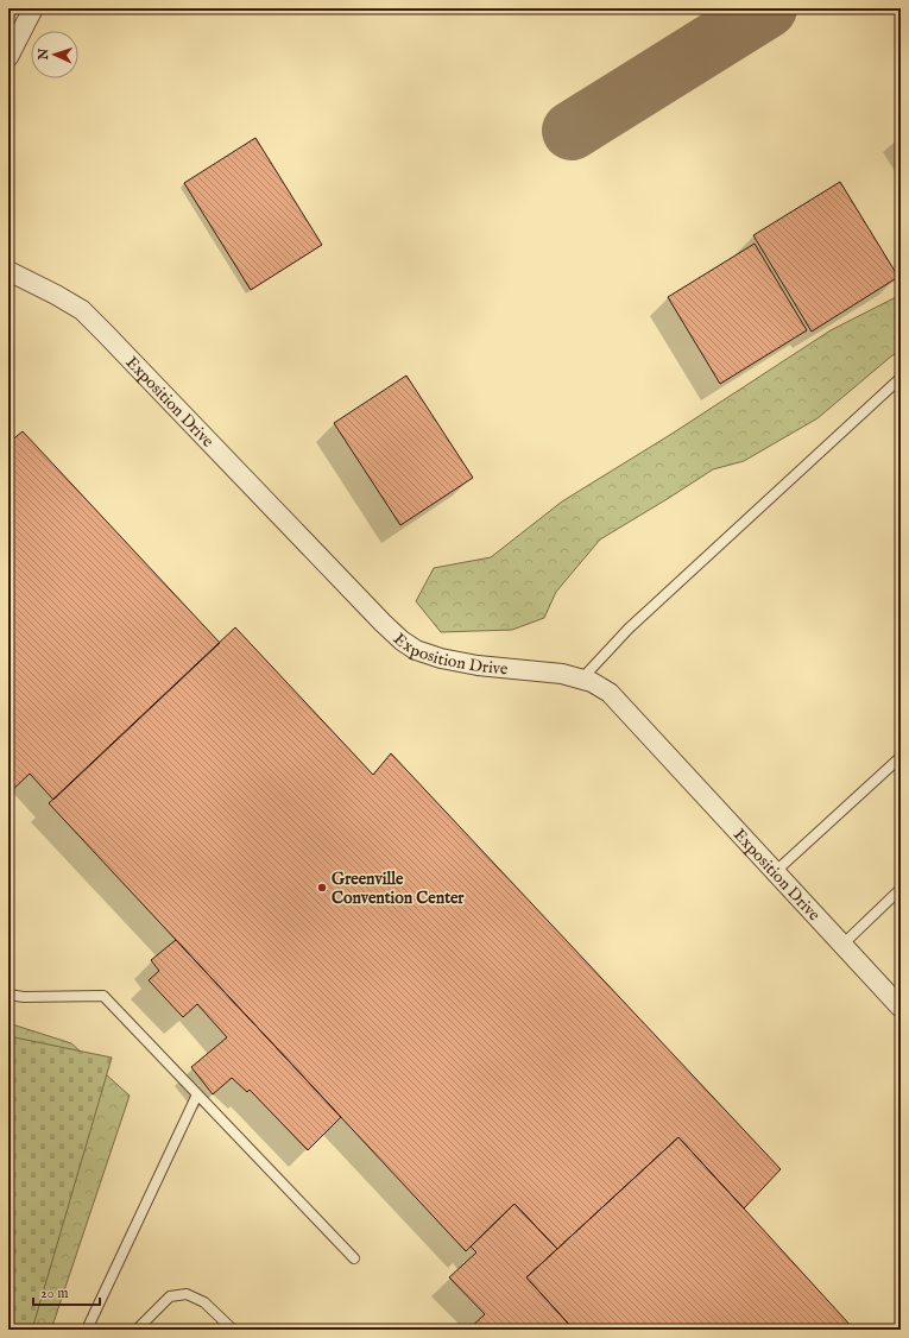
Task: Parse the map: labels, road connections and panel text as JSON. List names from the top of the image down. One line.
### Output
{"streets":{"street":["Exposition Drive"]},"places":["Greenville Convention Center"],"scale_bar":"20 m","north":"left"}
